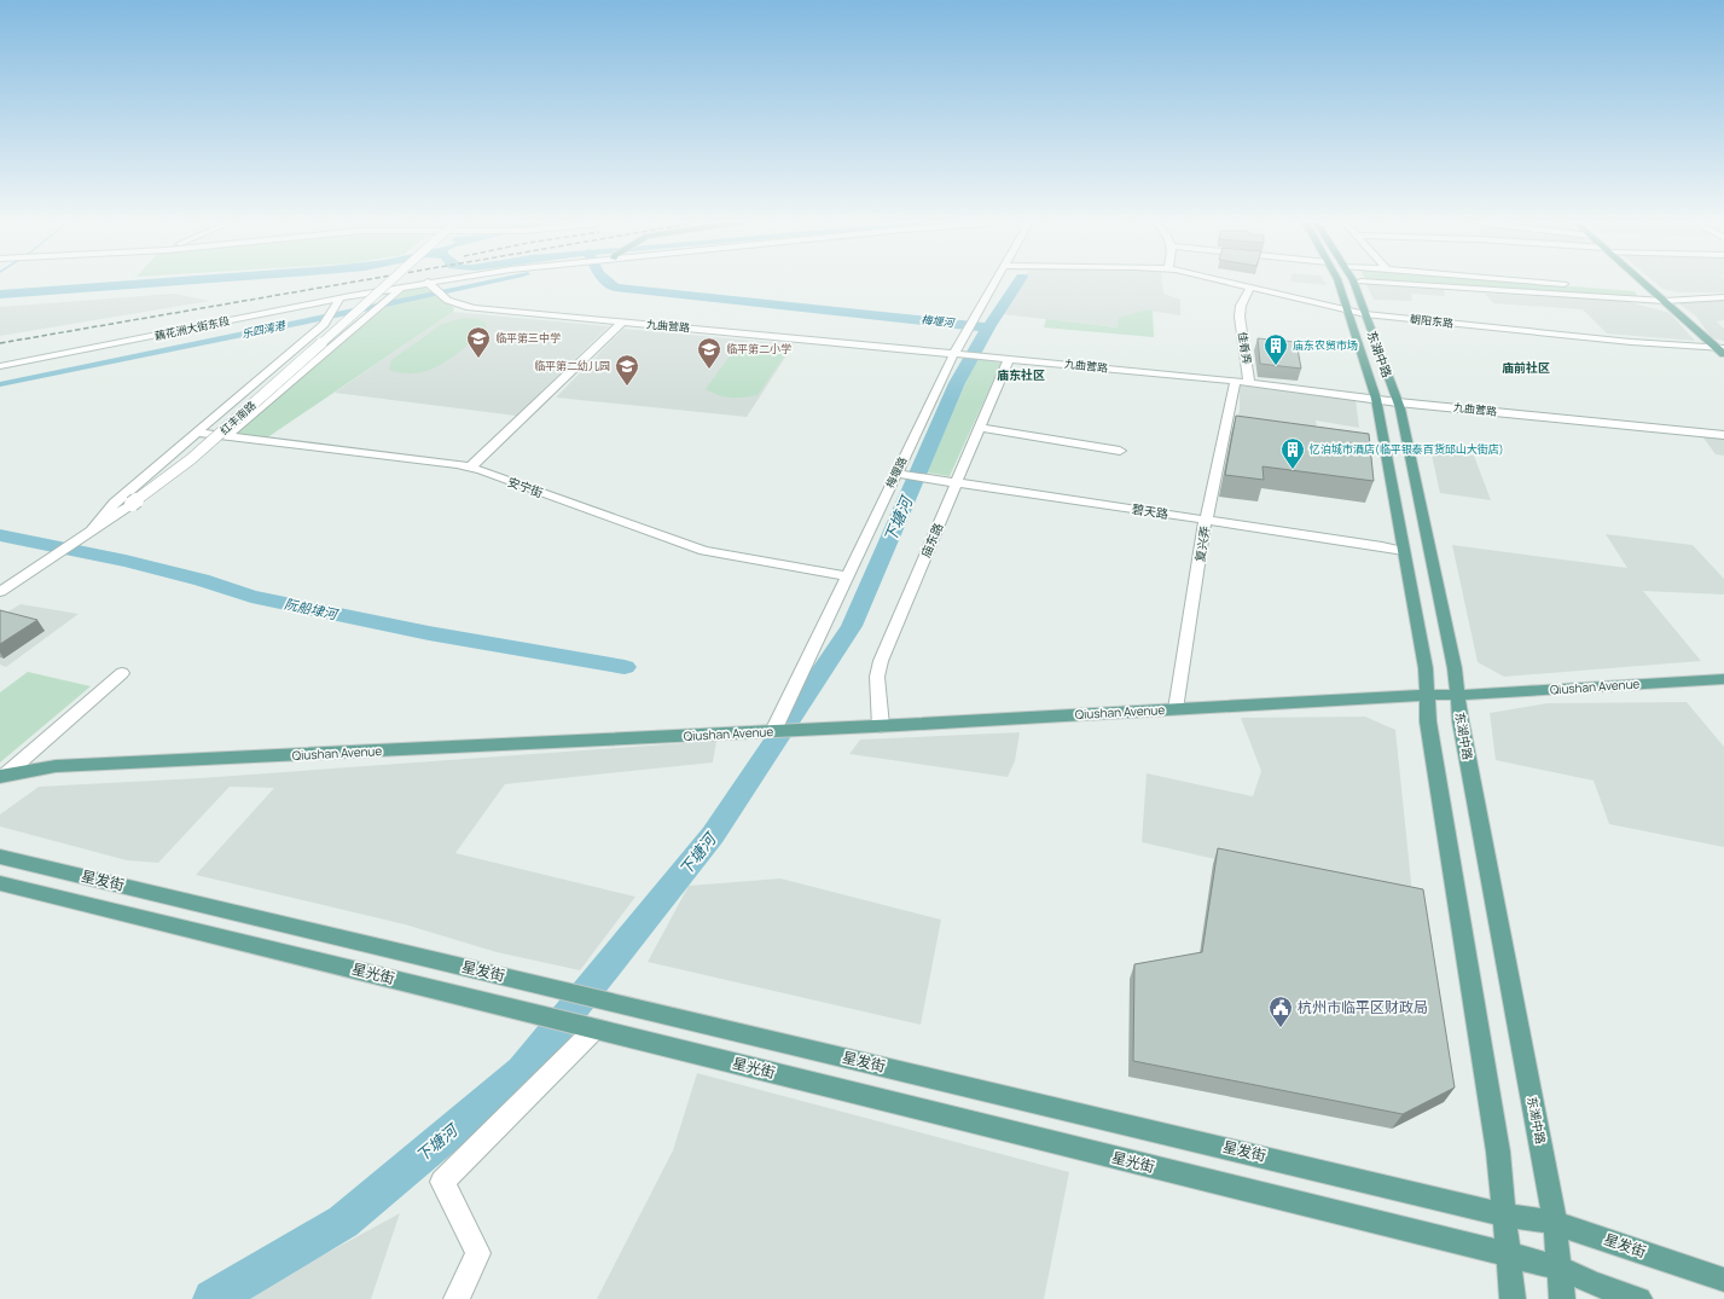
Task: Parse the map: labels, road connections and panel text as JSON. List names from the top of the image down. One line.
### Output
{"streets":{"main road":["东湖中路","Qiushan Avenue","星发街","星光街"],"street":["朝阳东路","九曲营路","藕花洲大街东段","佳肴弄","红丰南路","梅堰路","安宁街","碧天路","庙东路","复兴弄"]},"crossings":[["朝阳东路","佳肴弄"],["朝阳东路","东湖中路"],["九曲营路","藕花洲大街东段"],["九曲营路","佳肴弄"],["九曲营路","东湖中路"],["九曲营路","梅堰路"],["九曲营路","庙东路"],["九曲营路","复兴弄"],["东湖中路","碧天路"],["东湖中路","Qiushan Avenue"],["东湖中路","星发街"],["东湖中路","星光街"],["梅堰路","安宁街"],["梅堰路","碧天路"],["梅堰路","Qiushan Avenue"],["碧天路","庙东路"],["碧天路","复兴弄"],["庙东路","Qiushan Avenue"],["复兴弄","Qiushan Avenue"]],"districts":["庙前社区","庙东社区"],"water":["梅堰河","乐四湾港","下塘河","阮船埭河"],"places":{"school or university":["临平第三中学","临平第二小学","临平第二幼儿园"],"building":["庙东农贸市场","忆泊城市酒店(临平银泰百货邱山大街店)"],"public building":["杭州市临平区财政局"]}}
